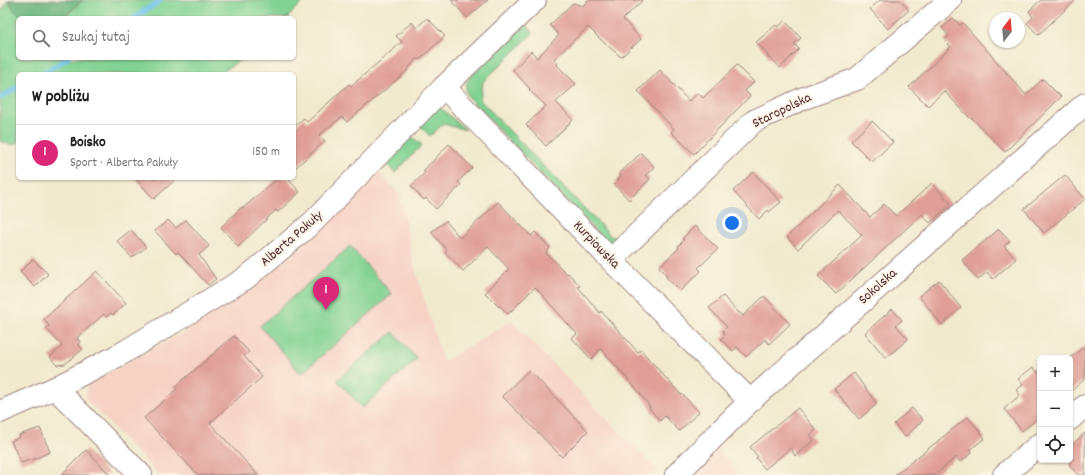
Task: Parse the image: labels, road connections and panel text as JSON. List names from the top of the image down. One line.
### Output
{"streets":{"street":["Staropolska","Alberta Pakuły","Kurpiowska","Sokolska"]},"crossings":[["Staropolska","Kurpiowska"],["Alberta Pakuły","Kurpiowska"],["Kurpiowska","Sokolska"]],"north":"top","page":{"search":"Szukaj tutaj","heading":"W pobliżu","list":[{"mark":"1","name":"Boisko","note":"Sport · Alberta Pakuły","value":"150 m"}],"pins":"1","map_buttons":["+","−"]}}
